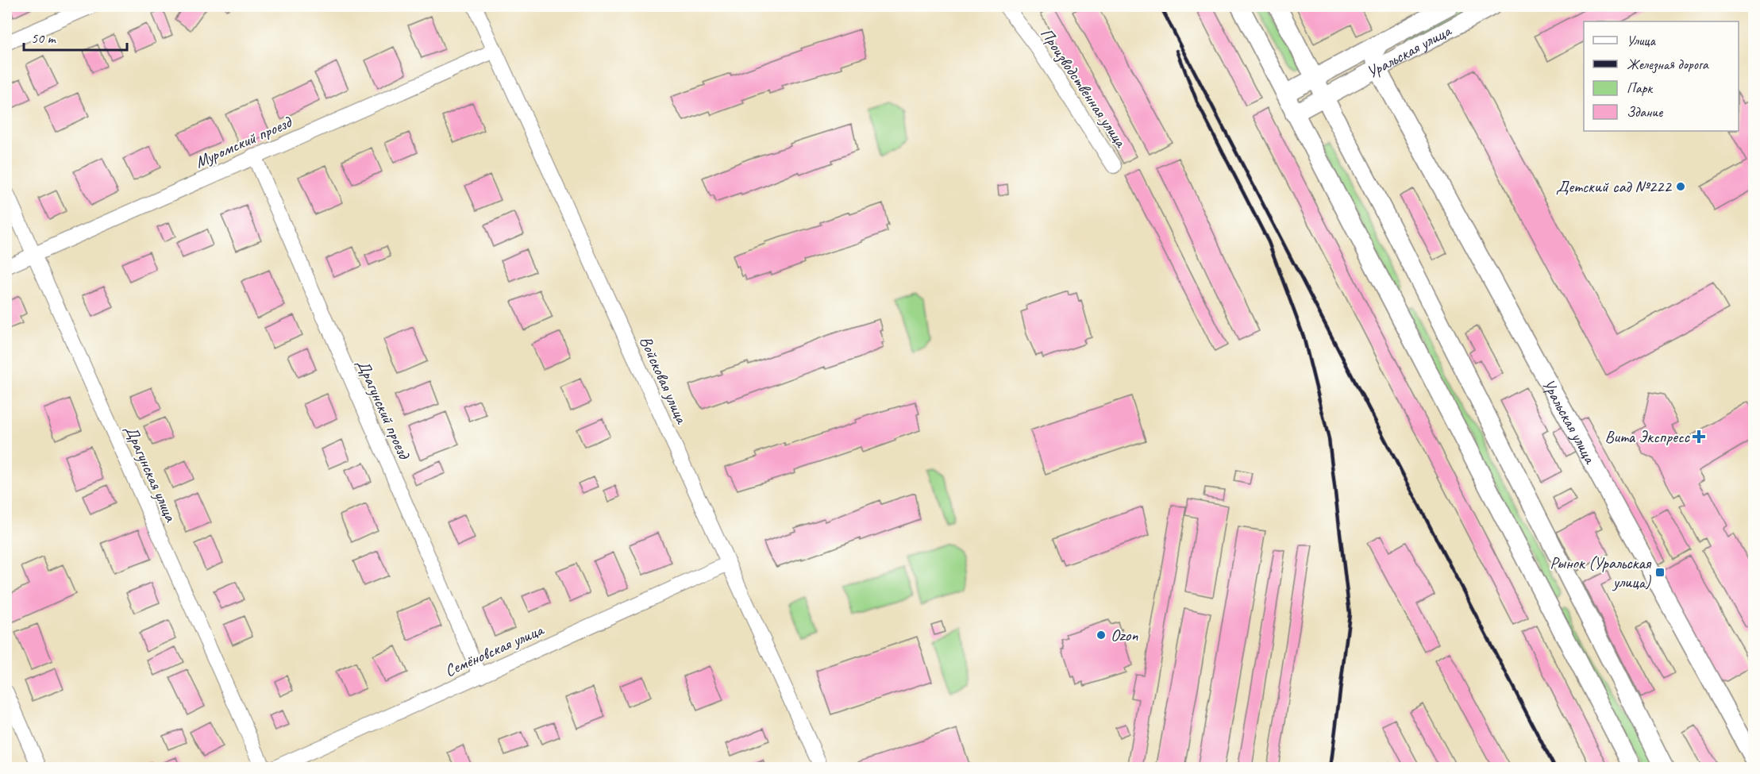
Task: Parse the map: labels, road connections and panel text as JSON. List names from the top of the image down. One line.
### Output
{"streets":{"main road":["Уральская улица"],"street":["Производственная улица","Муромский проезд","Войсковая улица","Драгунский проезд","Драгунская улица","Семёновская улица"]},"crossings":[["Муромский проезд","Войсковая улица"],["Муромский проезд","Драгунский проезд"],["Муромский проезд","Драгунская улица"],["Войсковая улица","Семёновская улица"],["Драгунский проезд","Семёновская улица"]],"places":{"other":["Детский сад №222","Ozon"],"health":["Вита Экспресс"],"transit":["Рынок (Уральская улица)"]},"legend":["Улица","Железная дорога","Парк","Здание"],"scale_bar":"50 m"}
